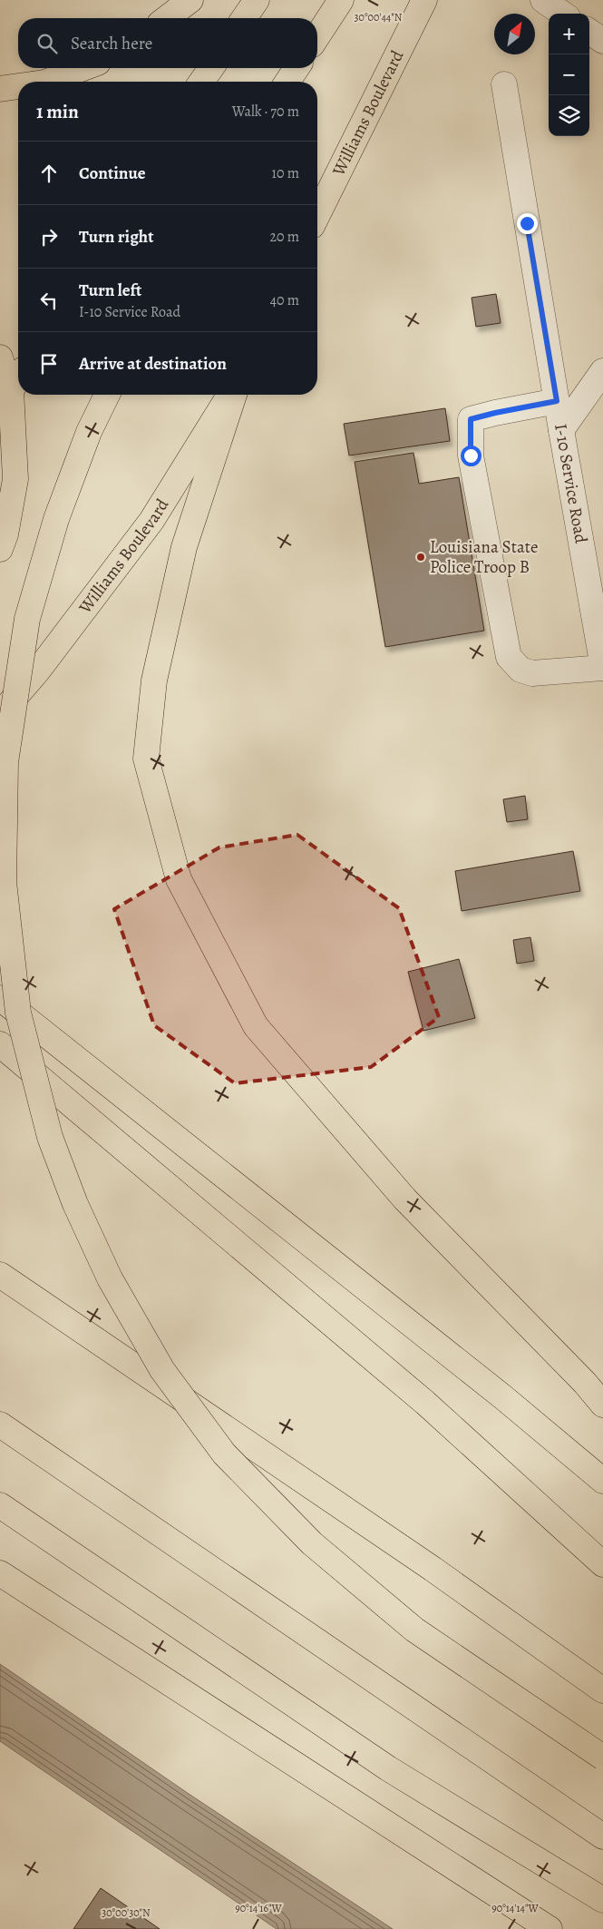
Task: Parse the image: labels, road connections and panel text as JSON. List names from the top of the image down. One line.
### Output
{"streets":{"main road":["Williams Boulevard"],"street":["I-10 Service Road"]},"places":["Louisiana State Police Troop B"],"north":"top right","page":{"map_buttons":["+","−"],"search":"Search here","heading":["1 min","Walk · 70 m"],"list":[["Continue","10 m"],["Turn right","20 m"],["Turn left","I-10 Service Road","40 m"],"Arrive at destination"]},"coordinates":["30°00'44\"N","90°14'16\"W","90°14'14\"W","30°00'30\"N"]}
